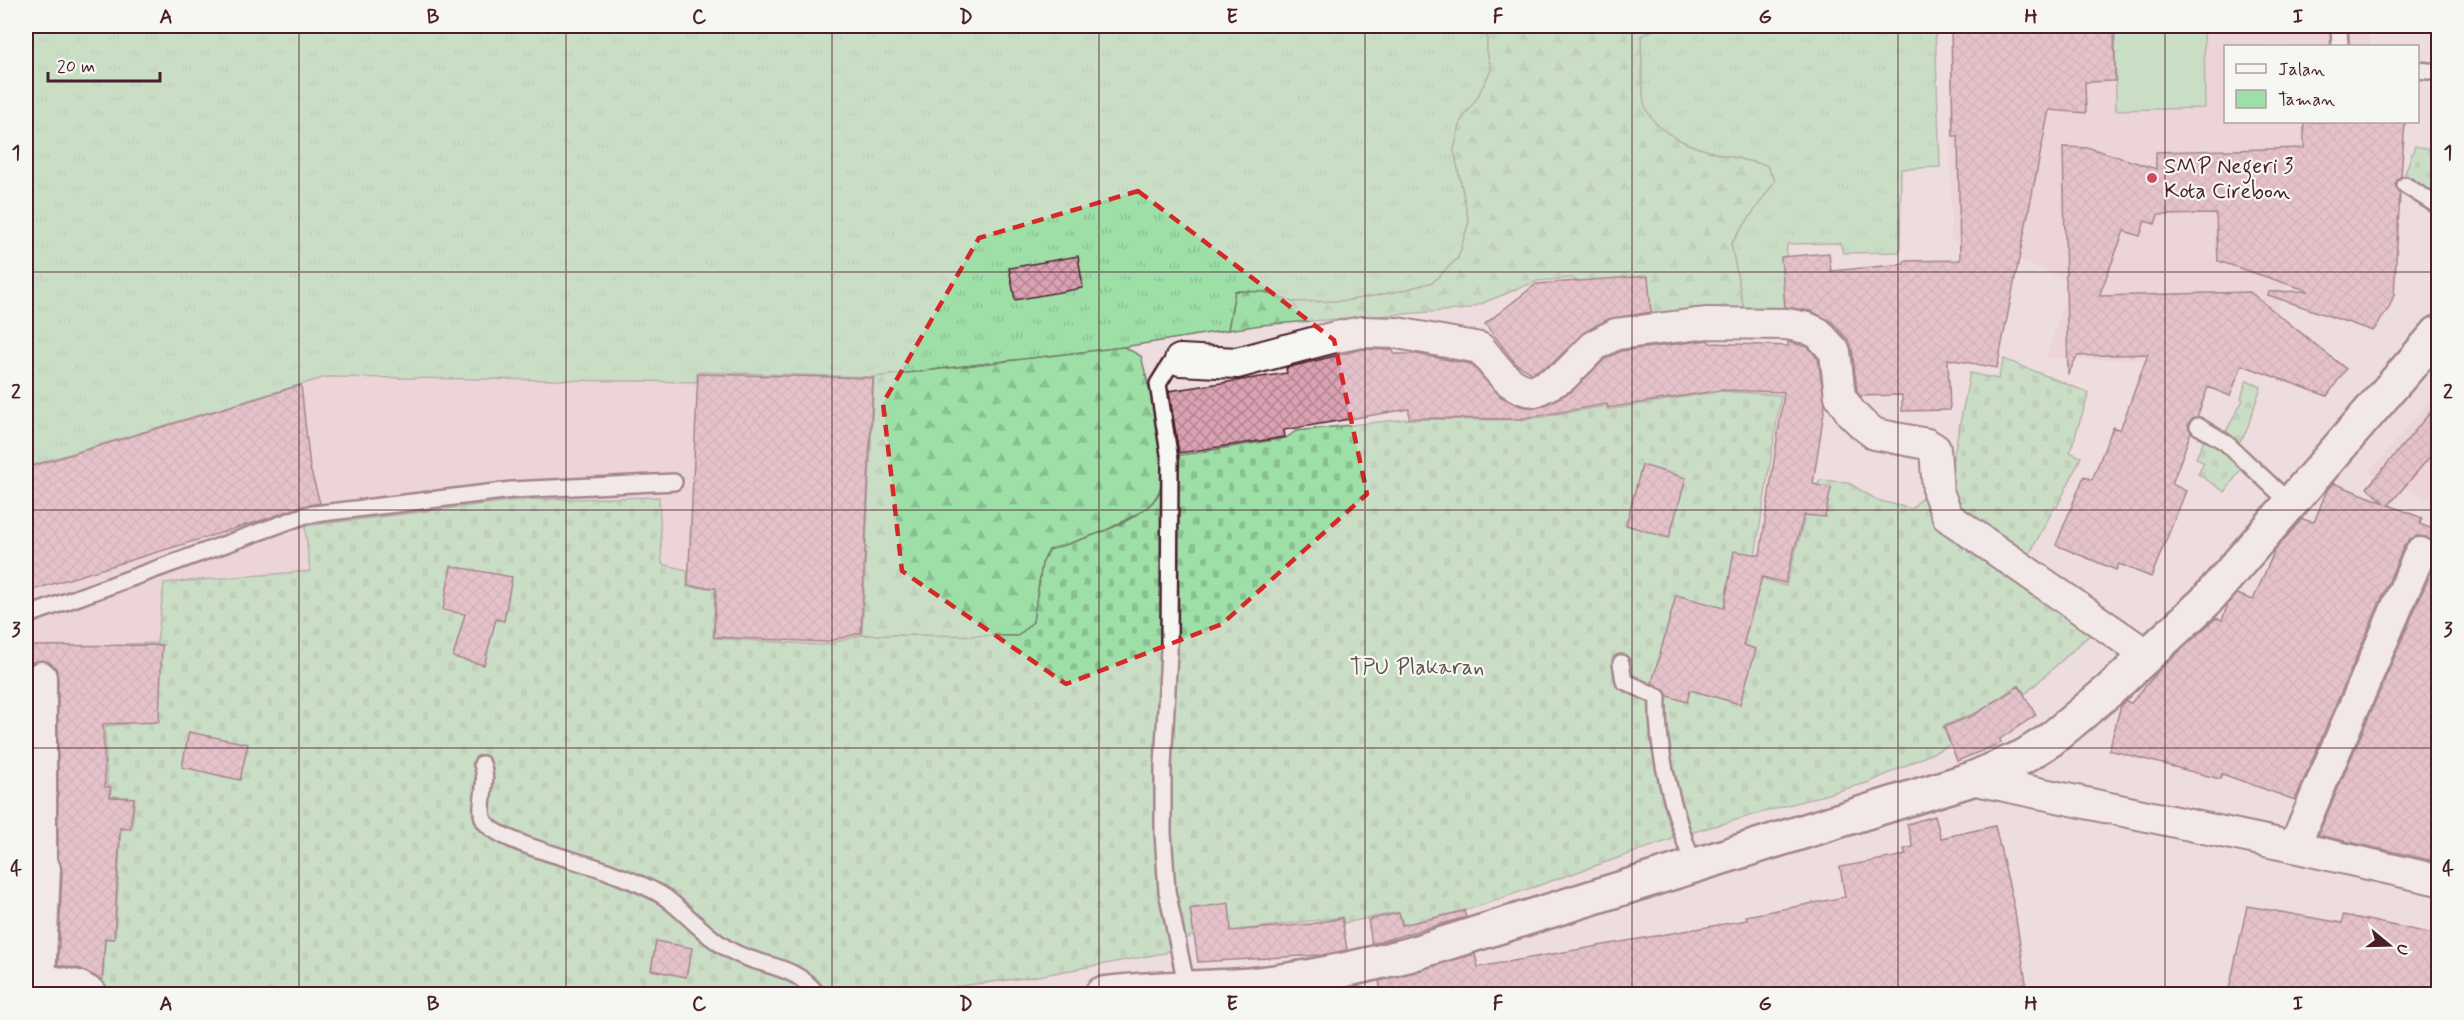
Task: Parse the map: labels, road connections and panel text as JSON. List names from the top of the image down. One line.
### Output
{"parks":["TPU Plakaran"],"places":["SMP Negeri 3 Kota Cirebon"],"legend":["Jalan","Taman"],"scale_bar":"20 m","north":"right","grid":{"columns":["A","B","C","D","E","F","G","H","I"],"rows":["1","2","3","4"]}}
